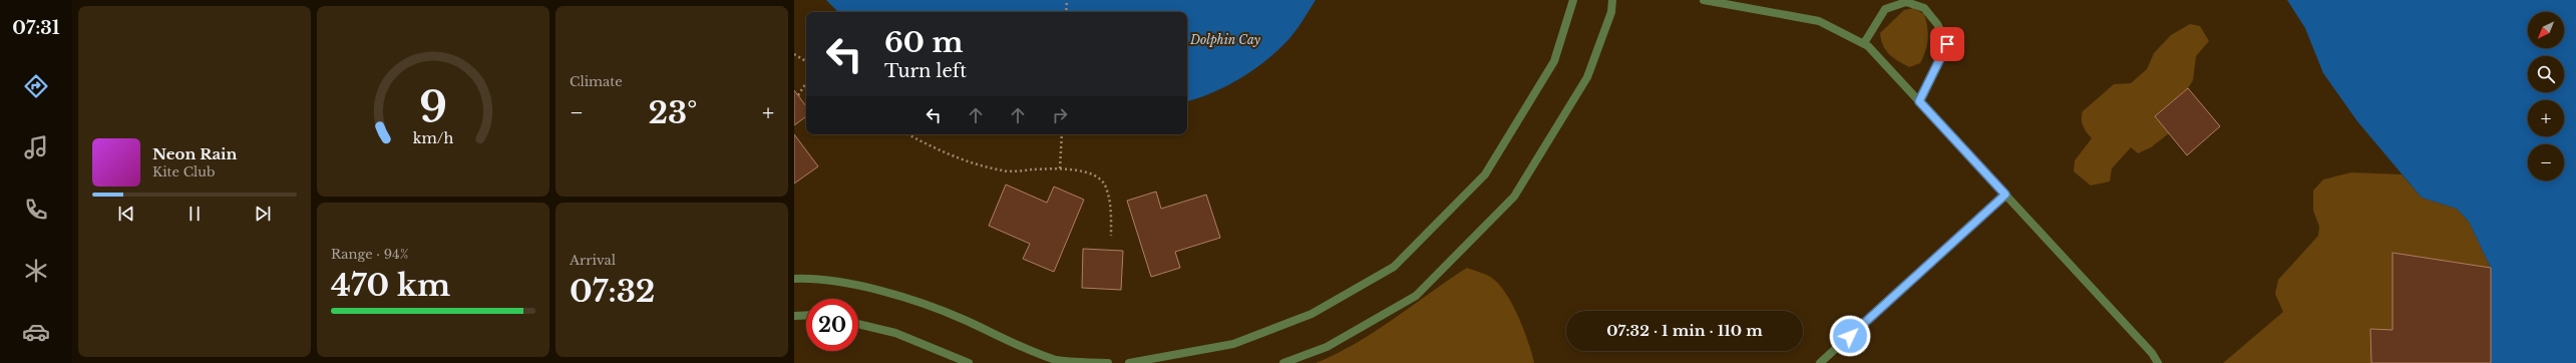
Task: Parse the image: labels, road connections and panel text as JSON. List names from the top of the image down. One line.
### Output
{"water":["Dolphin Cay"],"north":"bottom left","page":{"tabs":"07:31","tile":["Climate",["Range · 94%","470 km"],["Arrival","07:32"]],"map_buttons":["+","−"],"turn":["60 m","Turn left"],"heat":["−","23°","+"],"song":["Neon Rain","Kite Club"],"limit":"20","trip":"07:32 · 1 min · 110 m","gauge":["9","km/h"]}}
